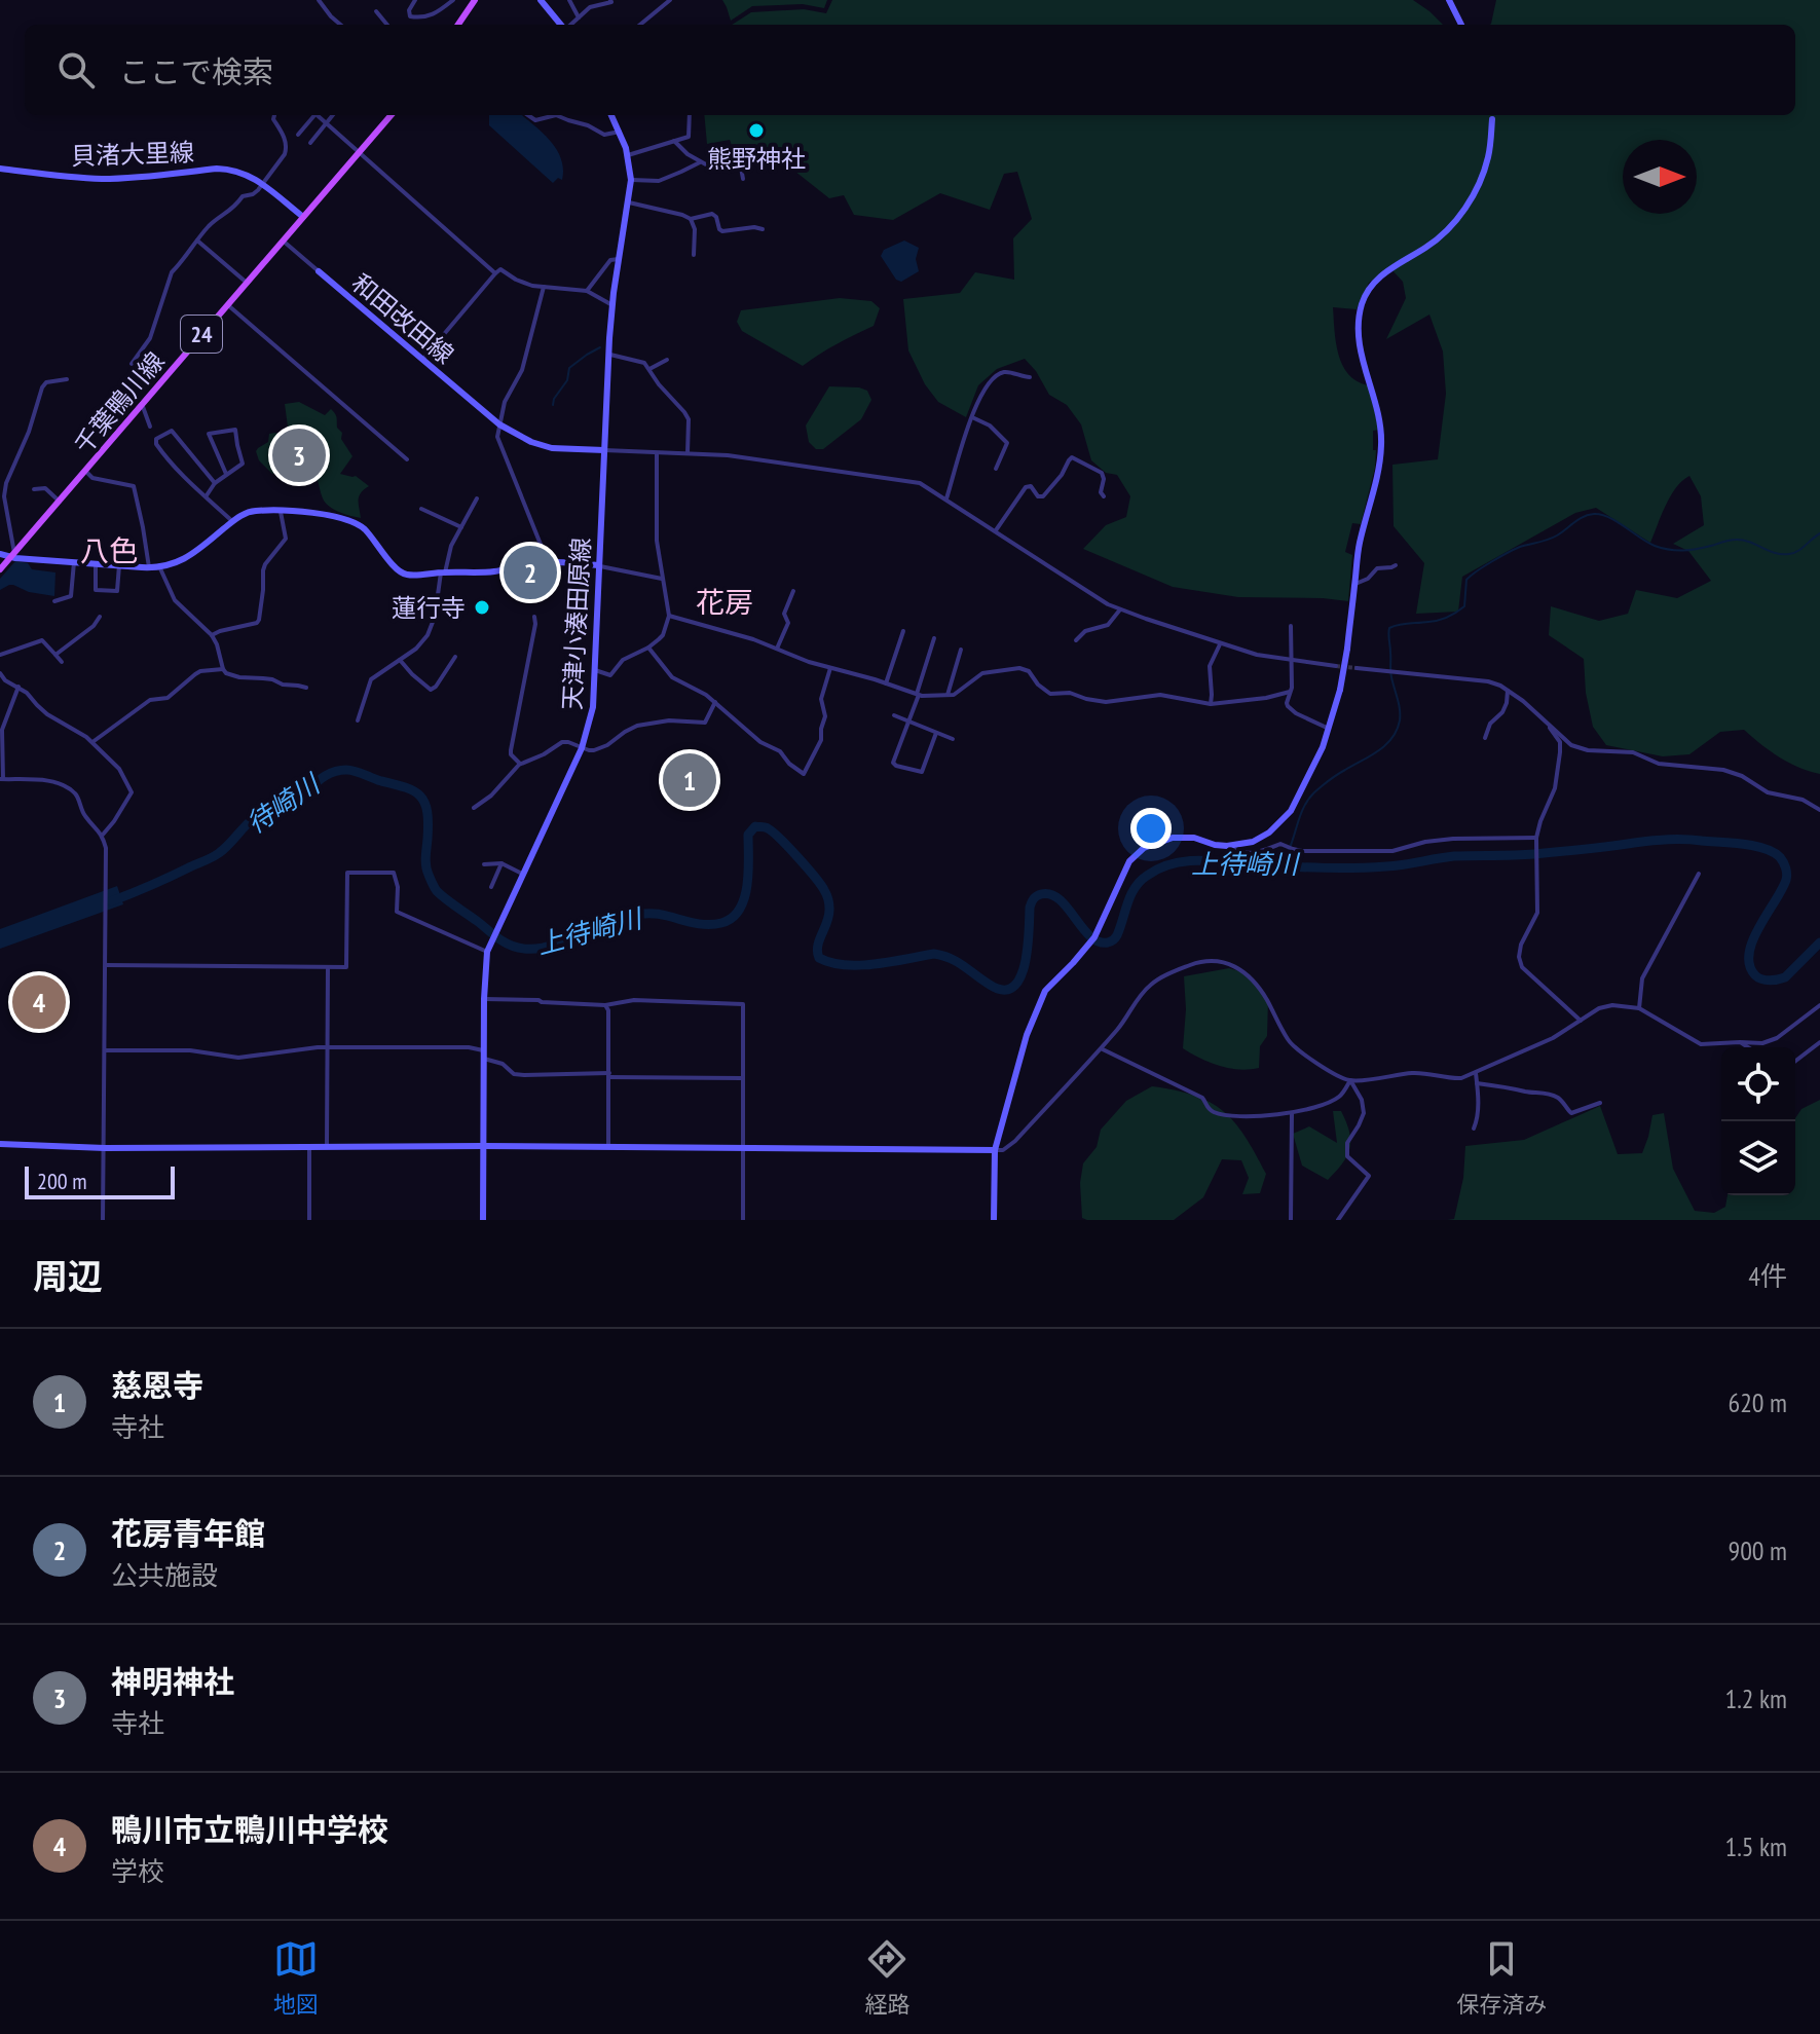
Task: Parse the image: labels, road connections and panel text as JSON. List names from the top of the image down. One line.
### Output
{"streets":{"main road":["24","千葉鴨川線"],"street":["貝渚大里線","和田改田線","天津小湊田原線"]},"crossings":[["貝渚大里線","千葉鴨川線"],["和田改田線","千葉鴨川線"],["和田改田線","天津小湊田原線"]],"districts":["八色","花房"],"water":["待崎川","上待崎川"],"places":["熊野神社","蓮行寺"],"scale_bar":"200 m","north":"right","page":{"search":"ここで検索","pins":["3","2","1","4"],"scale":"200 m","heading":["周辺","4件"],"list":[{"mark":"1","name":"慈恩寺","note":"寺社","value":"620 m"},{"mark":"2","name":"花房青年館","note":"公共施設","value":"900 m"},{"mark":"3","name":"神明神社","note":"寺社","value":"1.2 km"},{"mark":"4","name":"鴨川市立鴨川中学校","note":"学校","value":"1.5 km"}],"nav":["地図","経路","保存済み"]}}
